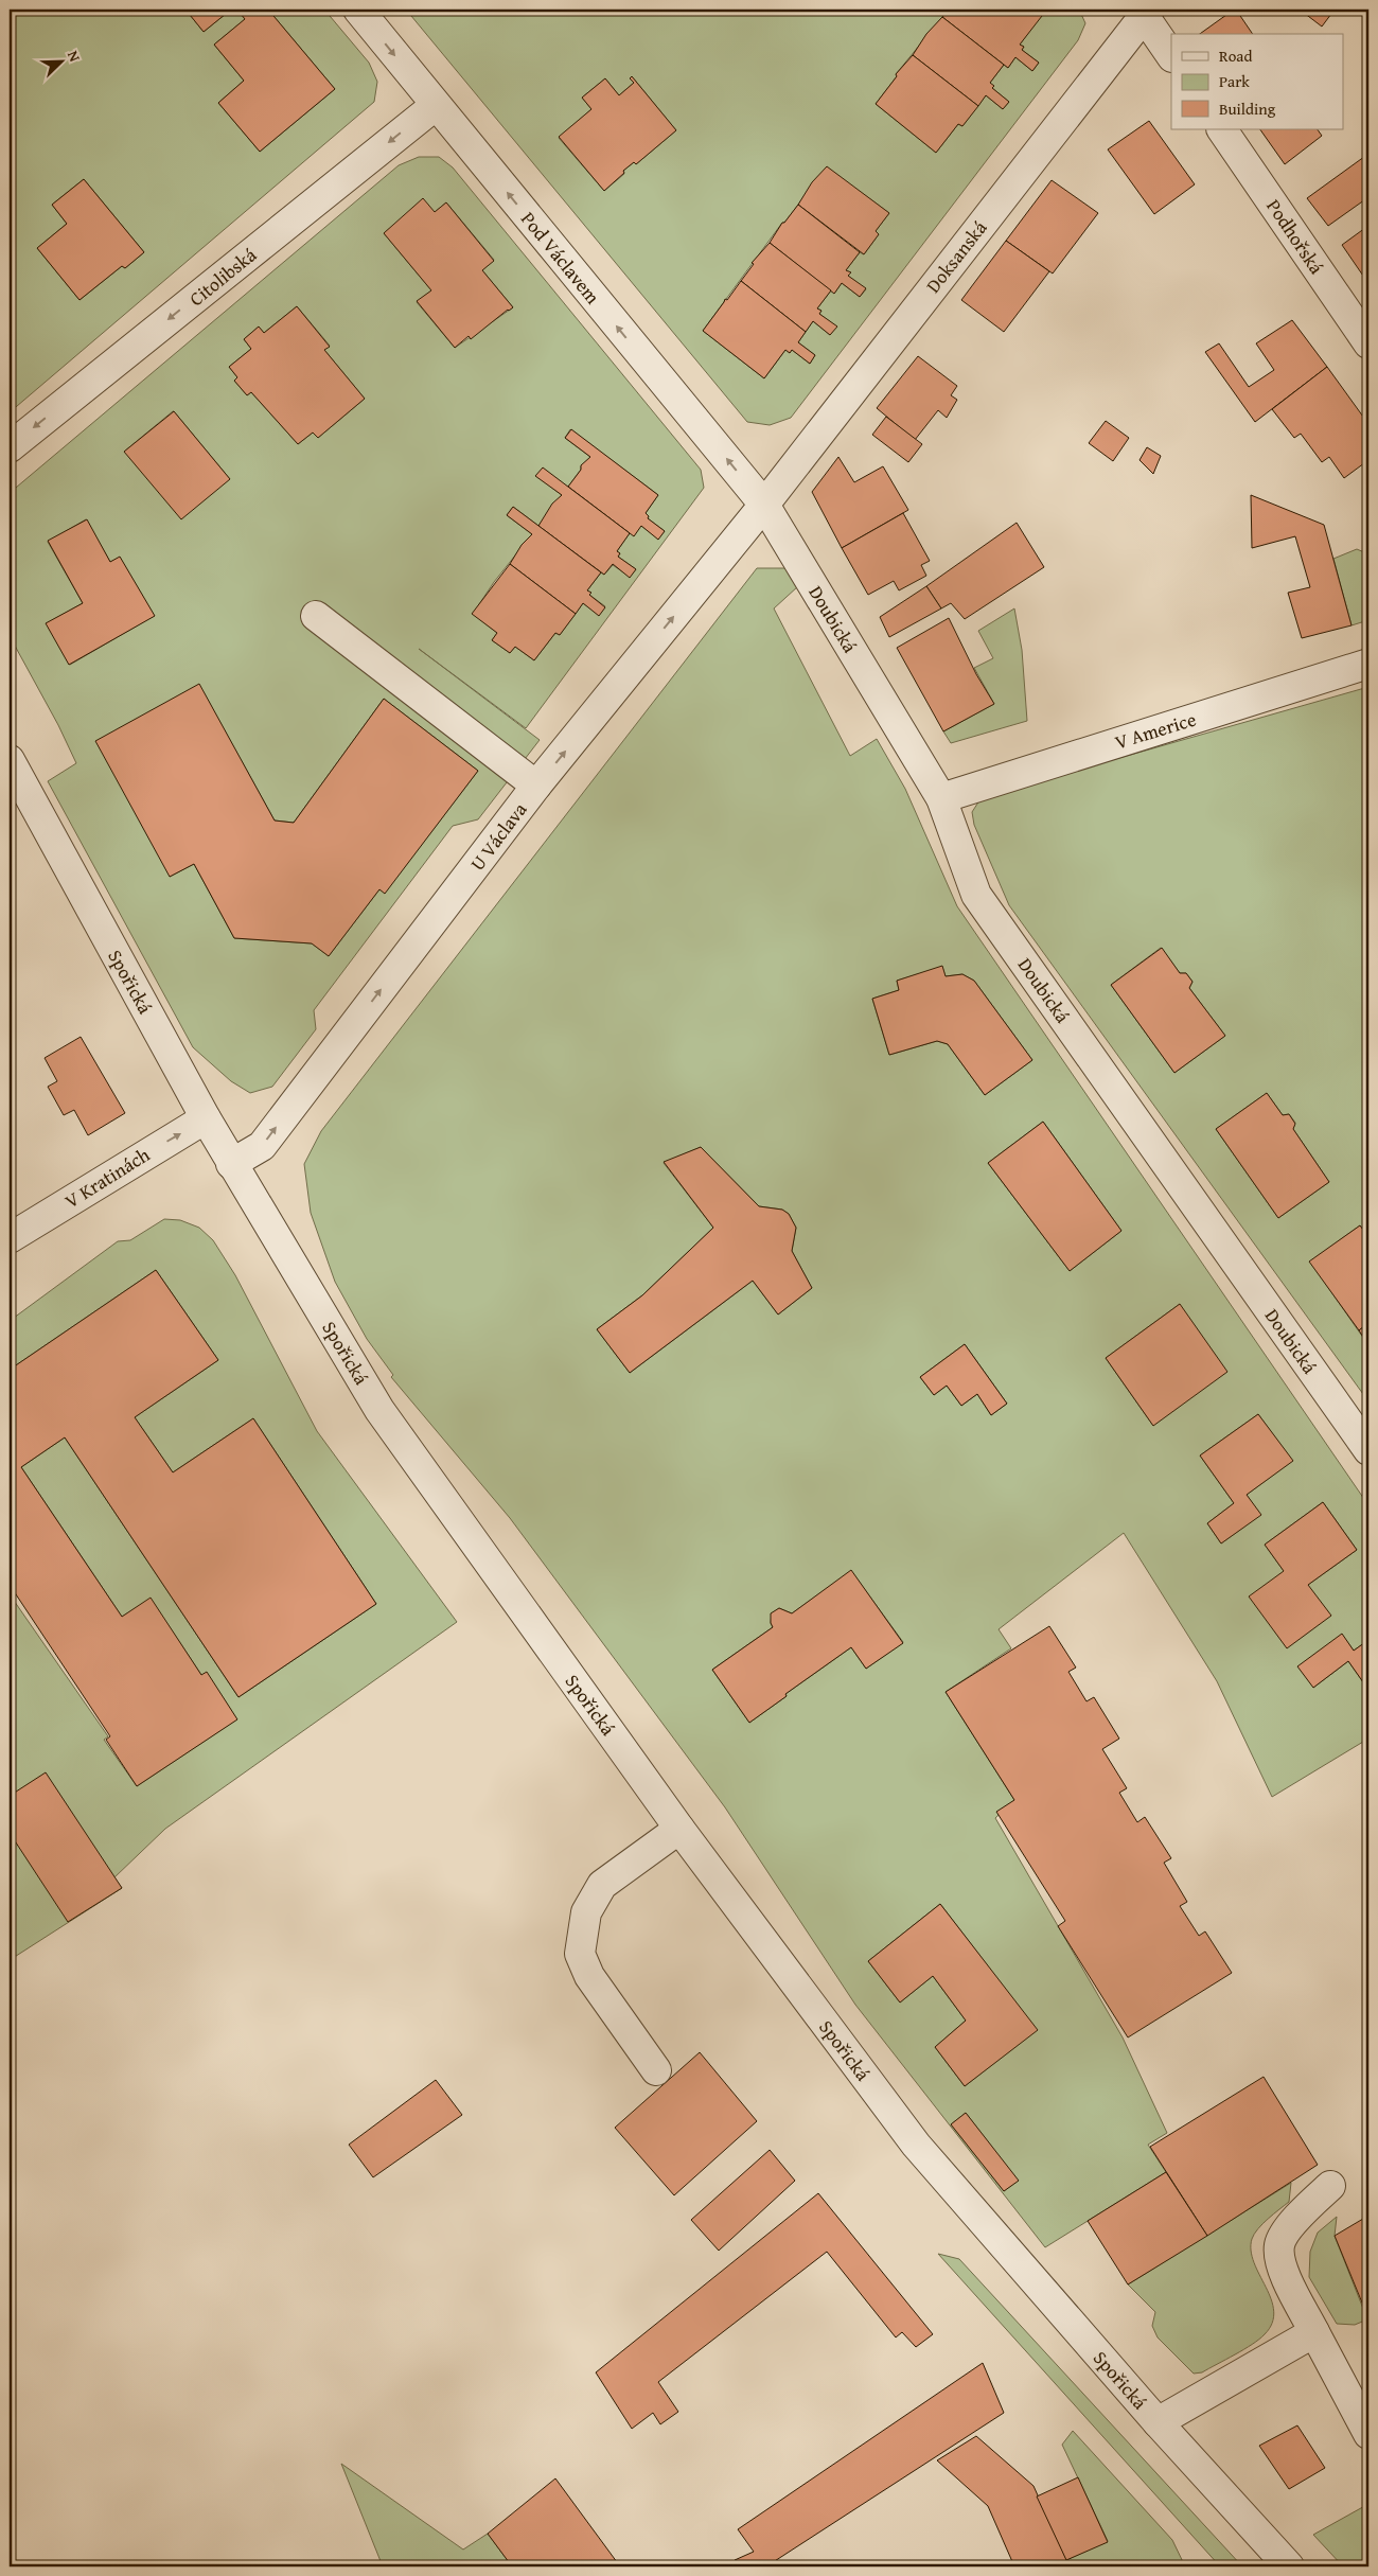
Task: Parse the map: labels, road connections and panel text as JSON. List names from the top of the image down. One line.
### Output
{"streets":{"street":["Podhořská","Doksanská","Pod Václavem","Citolibská","Doubická","V Americe","U Václava","Spořická","V Kratinách"]},"crossings":[["Doksanská","Pod Václavem"],["Doksanská","Doubická"],["Doksanská","U Václava"],["Pod Václavem","Citolibská"],["Pod Václavem","Doubická"],["Pod Václavem","U Václava"],["Doubická","V Americe"],["Doubická","U Václava"],["U Václava","Spořická"],["Spořická","V Kratinách"]],"one_way":["Citolibská","U Václava","V Kratinách"],"legend":["Road","Park","Building"],"north":"top right"}
